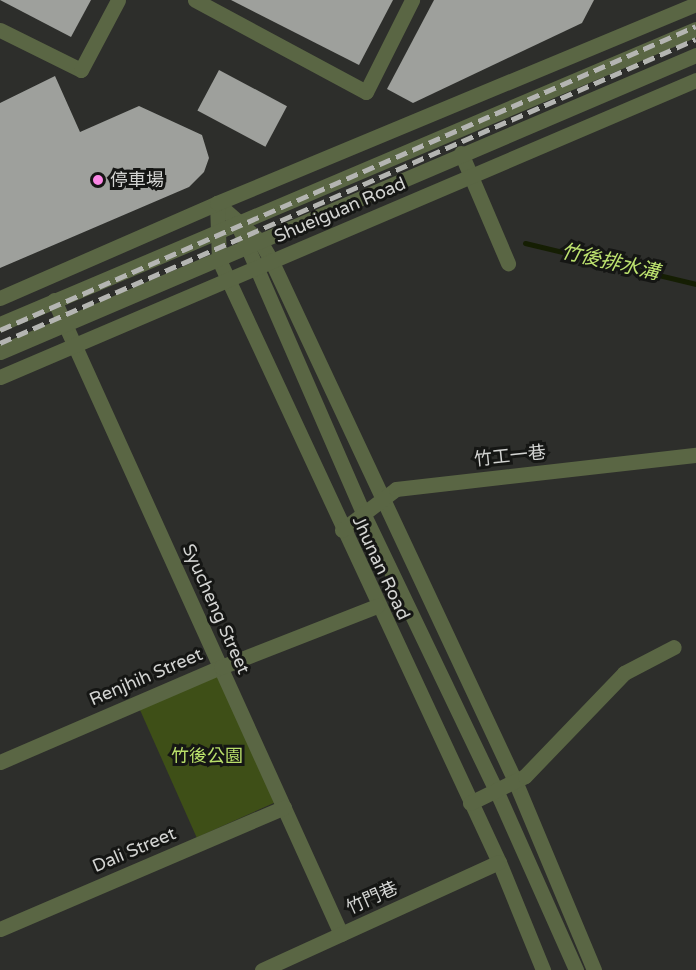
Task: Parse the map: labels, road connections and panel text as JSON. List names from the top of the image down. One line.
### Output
{"streets":{"street":["Shueiguan Road","竹工一巷","Jhunan Road","Syucheng Street","Renjhih Street","Dali Street","竹門巷"]},"crossings":[["Shueiguan Road","Jhunan Road"],["Shueiguan Road","Syucheng Street"],["竹工一巷","Jhunan Road"],["Jhunan Road","Renjhih Street"],["Jhunan Road","竹門巷"],["Syucheng Street","Renjhih Street"],["Syucheng Street","Dali Street"],["Syucheng Street","竹門巷"]],"water":["竹後排水溝"],"parks":["竹後公園"],"places":["停車場"]}
